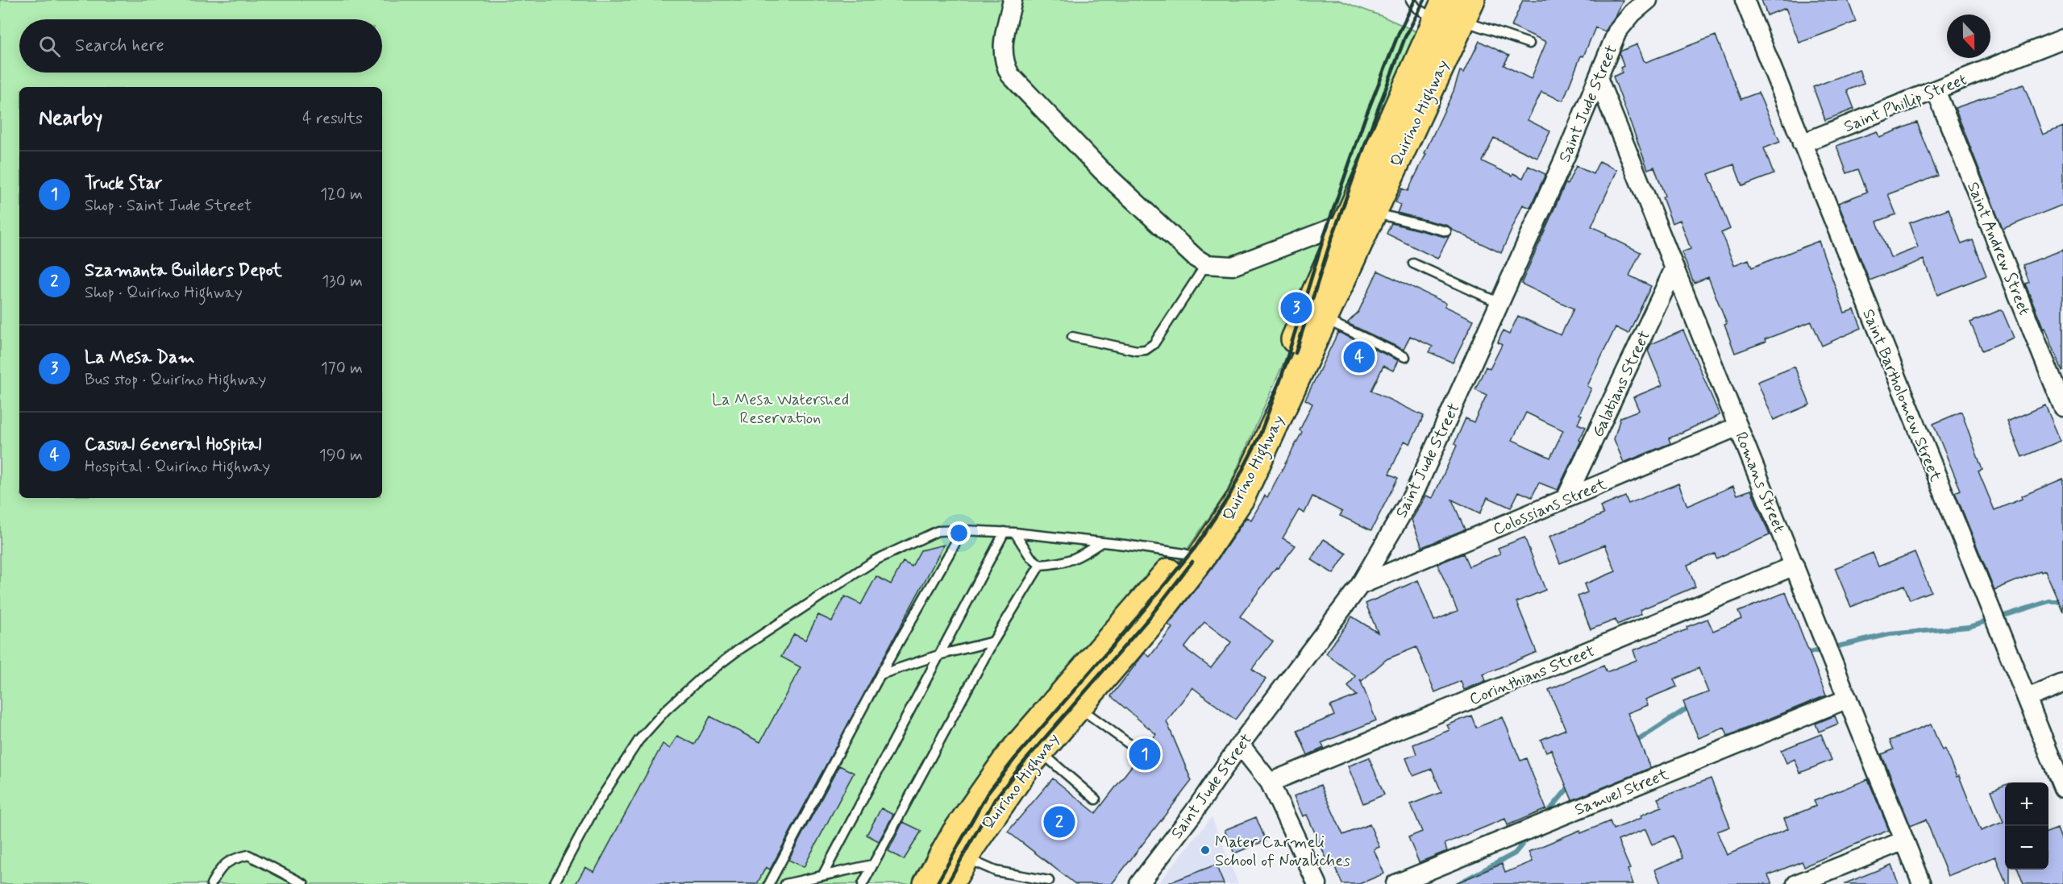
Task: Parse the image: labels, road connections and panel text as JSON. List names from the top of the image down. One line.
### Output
{"streets":{"main road":["Quirino Highway"],"street":["Saint Phillip Street","Saint Jude Street","Saint Andrew Street","Galatians Street","Saint Bartholomew Street","Romans Street","Colossians Street","Corinthians Street","Samuel Street"]},"crossings":[["Saint Phillip Street","Saint Andrew Street"],["Saint Phillip Street","Saint Bartholomew Street"],["Saint Jude Street","Romans Street"],["Saint Jude Street","Colossians Street"],["Galatians Street","Romans Street"],["Galatians Street","Colossians Street"],["Romans Street","Colossians Street"],["Romans Street","Corinthians Street"],["Romans Street","Samuel Street"]],"parks":["La Mesa Watershed Reservation"],"places":["Mater Carmeli School of Novaliches"],"north":"bottom","page":{"search":"Search here","heading":["Nearby","4 results"],"list":[{"mark":"1","name":"Truck Star","note":"Shop · Saint Jude Street","value":"120 m"},{"mark":"2","name":"Szamanta Builders Depot","note":"Shop · Quirino Highway","value":"130 m"},{"mark":"3","name":"La Mesa Dam","note":"Bus stop · Quirino Highway","value":"170 m"},{"mark":"4","name":"Casual General Hospital","note":"Hospital · Quirino Highway","value":"190 m"}],"pins":["3","4","1","2"],"map_buttons":["+","−"]}}
